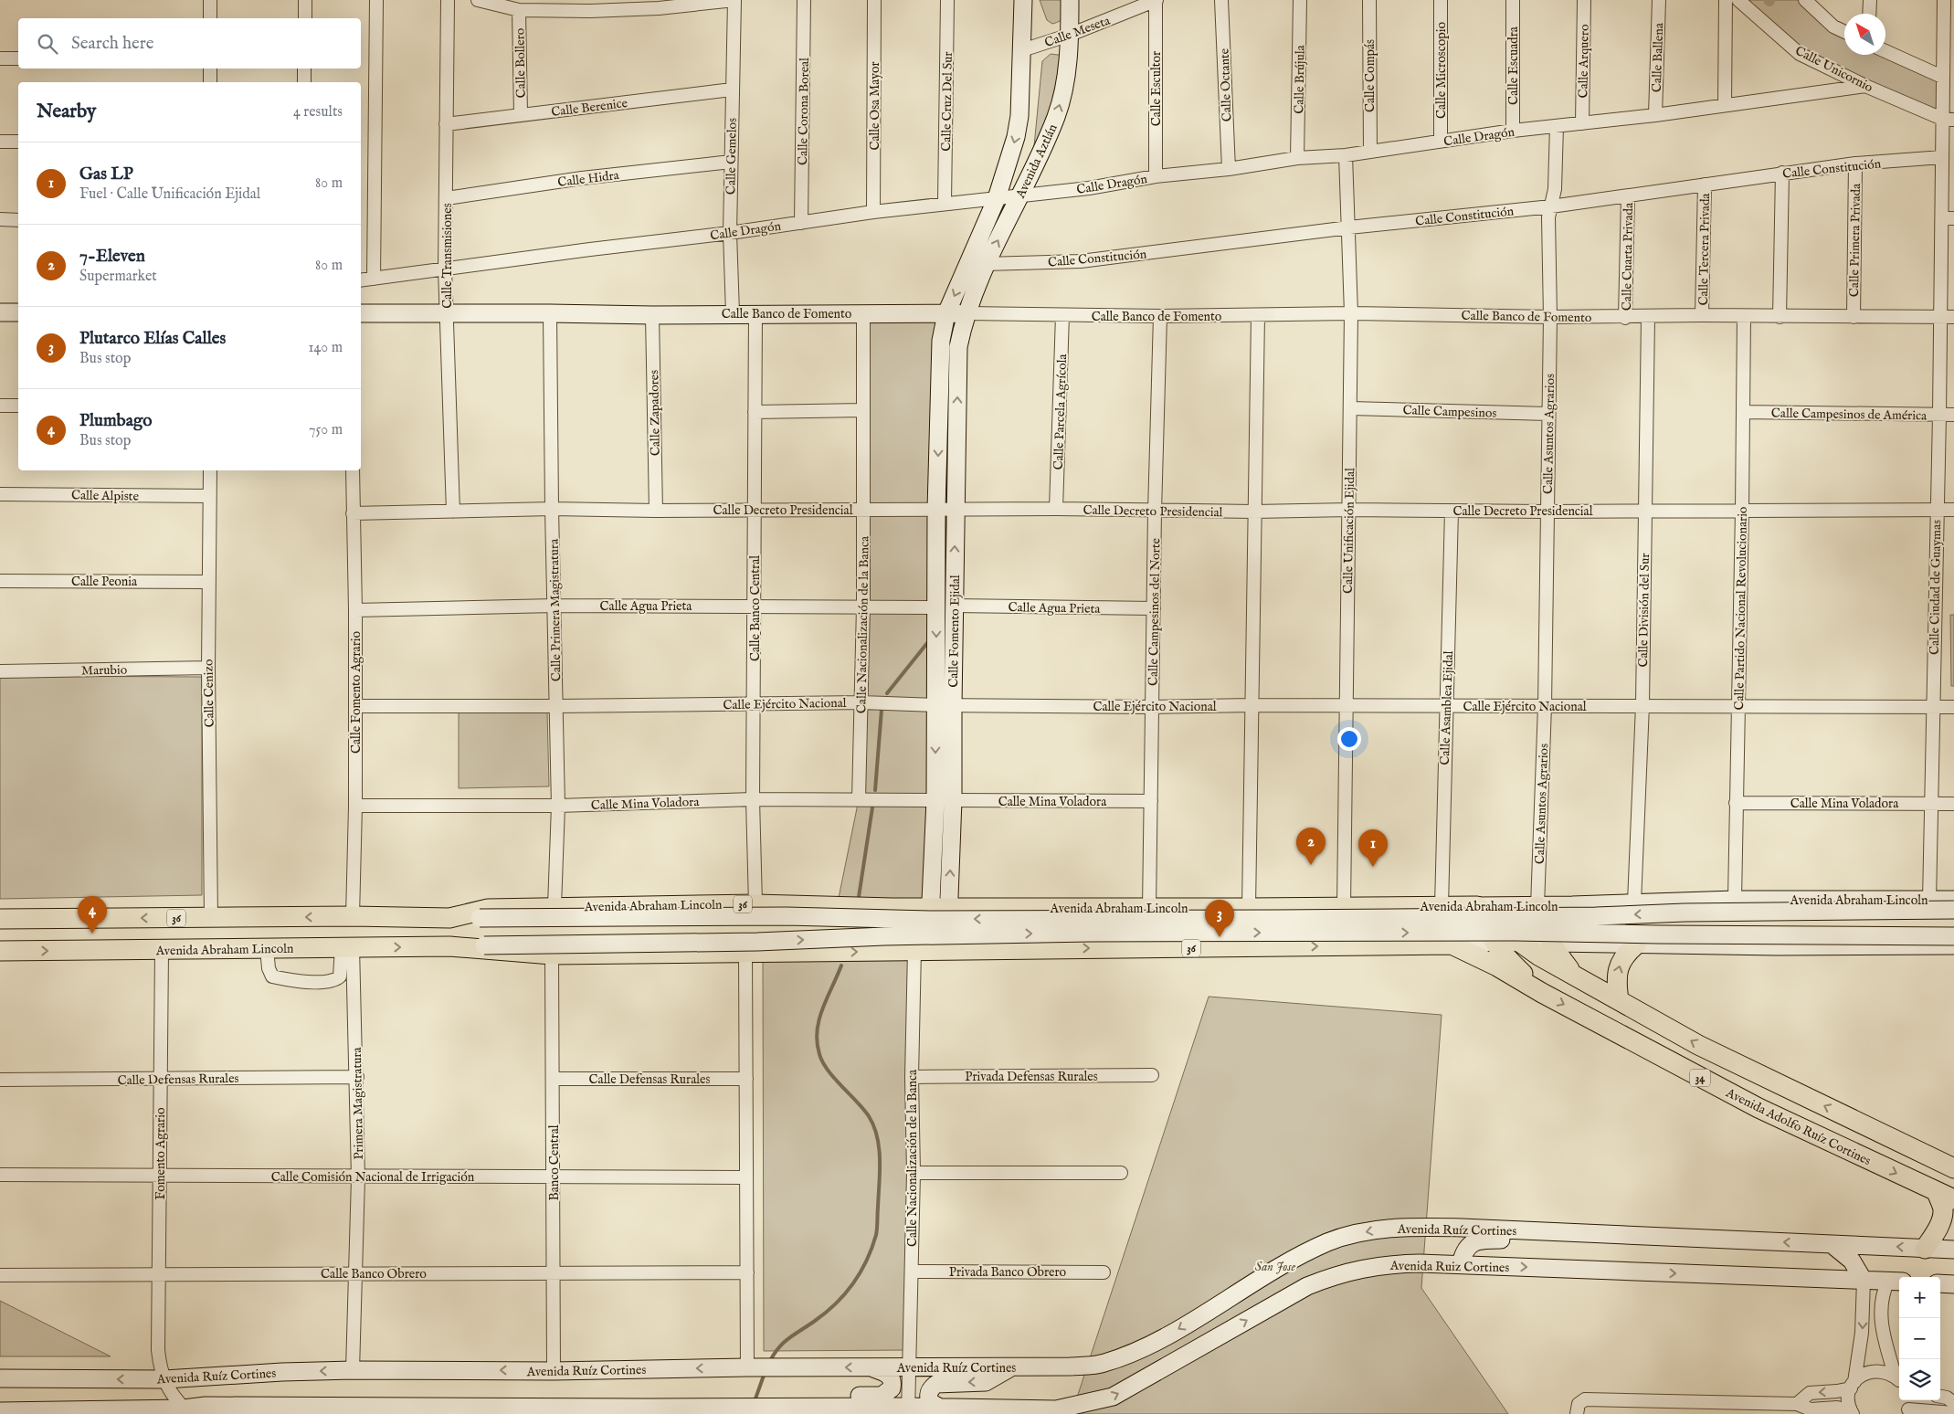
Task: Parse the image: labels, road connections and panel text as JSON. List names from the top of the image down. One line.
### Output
{"streets":{"main road":["Avenida Aztlán","Calle Banco de Fomento","Calle Fomento Ejidal","Avenida Abraham Lincoln","36","34","Avenida Adolfo Ruíz Cortines","Avenida Ruíz Cortines","Avenida Ruiz Cortines"],"street":["Calle Meseta","Calle Ballena","Calle Arquero","Calle Bollero","Calle Escuadra","Calle Unicornio","Calle Microscopio","Calle Compás","Calle Brújula","Calle Octante","Calle Escultor","Calle Cruz Del Sur","Calle Osa Mayor","Calle Berenice","Calle Corona Boreal","Calle Dragón","Calle Gemelos","Calle Constitución","Calle Hidra","Calle Primera Privada","Calle Tercera Privada","Calle Transmisiones","Calle Cuarta Privada","Calle Campesinos","Calle Parcela Agrícola","Calle Zapadores","Calle Campesinos de América","Calle Asuntos Agrarios","Calle Alpiste","Calle Decreto Presidencial","Calle Unificación Ejidal","Calle Peonia","Calle Ciudad de Guaymas","Calle Agua Prieta","Calle Banco Central","Calle Partido Nacional Revolucionario","Calle Primera Magistratura","Calle División del Sur","Calle Campesinos del Norte","Calle Nacionalización de la Banca","Marubio","Calle Fomento Agrario","Calle Cenizo","Calle Ejército Nacional","Calle Asamblea Ejidal","Calle Mina Voladora","Privada Defensas Rurales","Calle Defensas Rurales","Primera Magistratura","Fomento Agrario","Banco Central","Calle Comisión Nacional de Irrigación","Privada Banco Obrero","Calle Banco Obrero"]},"crossings":[["Calle Meseta","Calle Escultor"],["Calle Meseta","Avenida Aztlán"],["Calle Ballena","Calle Dragón"],["Calle Arquero","Calle Dragón"],["Calle Bollero","Calle Berenice"],["Calle Escuadra","Calle Dragón"],["Calle Unicornio","Calle Dragón"],["Calle Unicornio","Calle Ciudad de Guaymas"],["Calle Microscopio","Calle Dragón"],["Calle Compás","Calle Dragón"],["Calle Brújula","Calle Dragón"],["Calle Octante","Calle Dragón"],["Calle Escultor","Calle Dragón"],["Calle Cruz Del Sur","Calle Dragón"],["Calle Osa Mayor","Calle Dragón"],["Calle Berenice","Calle Gemelos"],["Calle Berenice","Calle Transmisiones"],["Calle Corona Boreal","Calle Dragón"],["Calle Dragón","Calle Gemelos"],["Calle Dragón","Avenida Aztlán"],["Calle Dragón","Calle Transmisiones"],["Calle Dragón","Calle Asuntos Agrarios"],["Calle Dragón","Calle Unificación Ejidal"],["Calle Gemelos","Calle Hidra"],["Calle Gemelos","Calle Banco de Fomento"],["Avenida Aztlán","Calle Constitución"],["Avenida Aztlán","Calle Banco de Fomento"],["Avenida Aztlán","Calle Fomento Ejidal"],["Calle Constitución","Calle Primera Privada"],["Calle Constitución","Calle Tercera Privada"],["Calle Constitución","Calle Cuarta Privada"],["Calle Constitución","Calle Asuntos Agrarios"],["Calle Constitución","Calle Unificación Ejidal"],["Calle Constitución","Calle Ciudad de Guaymas"],["Calle Hidra","Calle Transmisiones"],["Calle Primera Privada","Calle Banco de Fomento"],["Calle Tercera Privada","Calle Banco de Fomento"],["Calle Transmisiones","Calle Banco de Fomento"],["Calle Transmisiones","Calle Decreto Presidencial"],["Calle Cuarta Privada","Calle Banco de Fomento"],["Calle Banco de Fomento","Calle Parcela Agrícola"],["Calle Banco de Fomento","Calle Zapadores"],["Calle Banco de Fomento","Calle Asuntos Agrarios"],["Calle Banco de Fomento","Calle Unificación Ejidal"],["Calle Banco de Fomento","Calle Ciudad de Guaymas"],["Calle Banco de Fomento","Calle Banco Central"],["Calle Banco de Fomento","Calle Partido Nacional Revolucionario"],["Calle Banco de Fomento","Calle Primera Magistratura"],["Calle Banco de Fomento","Calle División del Sur"],["Calle Banco de Fomento","Calle Campesinos del Norte"],["Calle Banco de Fomento","Calle Nacionalización de la Banca"],["Calle Banco de Fomento","Calle Fomento Ejidal"],["Calle Campesinos","Calle Asuntos Agrarios"],["Calle Campesinos","Calle Unificación Ejidal"],["Calle Parcela Agrícola","Calle Decreto Presidencial"],["Calle Zapadores","Calle Decreto Presidencial"],["Calle Campesinos de América","Calle Ciudad de Guaymas"],["Calle Campesinos de América","Calle Partido Nacional Revolucionario"],["Calle Asuntos Agrarios","Calle Decreto Presidencial"],["Calle Asuntos Agrarios","Calle Ejército Nacional"],["Calle Asuntos Agrarios","Avenida Abraham Lincoln"],["Calle Alpiste","Calle Cenizo"],["Calle Decreto Presidencial","Calle Unificación Ejidal"],["Calle Decreto Presidencial","Calle Ciudad de Guaymas"],["Calle Decreto Presidencial","Calle Banco Central"],["Calle Decreto Presidencial","Calle Partido Nacional Revolucionario"],["Calle Decreto Presidencial","Calle Primera Magistratura"],["Calle Decreto Presidencial","Calle División del Sur"],["Calle Decreto Presidencial","Calle Campesinos del Norte"],["Calle Decreto Presidencial","Calle Nacionalización de la Banca"],["Calle Decreto Presidencial","Calle Fomento Ejidal"],["Calle Decreto Presidencial","Calle Fomento Agrario"],["Calle Decreto Presidencial","Calle Asamblea Ejidal"],["Calle Unificación Ejidal","Calle Ejército Nacional"],["Calle Unificación Ejidal","Avenida Abraham Lincoln"],["Calle Peonia","Calle Cenizo"],["Calle Ciudad de Guaymas","Calle Ejército Nacional"],["Calle Ciudad de Guaymas","Calle Mina Voladora"],["Calle Ciudad de Guaymas","Avenida Abraham Lincoln"],["Calle Agua Prieta","Calle Banco Central"],["Calle Agua Prieta","Calle Primera Magistratura"],["Calle Agua Prieta","Calle Campesinos del Norte"],["Calle Agua Prieta","Calle Nacionalización de la Banca"],["Calle Agua Prieta","Calle Fomento Ejidal"],["Calle Agua Prieta","Calle Fomento Agrario"],["Calle Banco Central","Calle Ejército Nacional"],["Calle Banco Central","Calle Mina Voladora"],["Calle Banco Central","Avenida Abraham Lincoln"],["Calle Partido Nacional Revolucionario","Calle Ejército Nacional"],["Calle Partido Nacional Revolucionario","Calle Mina Voladora"],["Calle Partido Nacional Revolucionario","Avenida Abraham Lincoln"],["Calle Primera Magistratura","Calle Ejército Nacional"],["Calle Primera Magistratura","Calle Mina Voladora"],["Calle Primera Magistratura","Avenida Abraham Lincoln"],["Calle División del Sur","Calle Ejército Nacional"],["Calle División del Sur","Avenida Abraham Lincoln"],["Calle Campesinos del Norte","Calle Ejército Nacional"],["Calle Campesinos del Norte","Calle Mina Voladora"],["Calle Campesinos del Norte","Avenida Abraham Lincoln"],["Calle Nacionalización de la Banca","Calle Fomento Ejidal"],["Calle Nacionalización de la Banca","Calle Ejército Nacional"],["Calle Nacionalización de la Banca","Calle Mina Voladora"],["Calle Nacionalización de la Banca","Avenida Abraham Lincoln"],["Calle Nacionalización de la Banca","Privada Defensas Rurales"],["Calle Nacionalización de la Banca","Avenida Ruíz Cortines"],["Calle Nacionalización de la Banca","Privada Banco Obrero"],["Calle Fomento Ejidal","Calle Ejército Nacional"],["Calle Fomento Ejidal","Calle Mina Voladora"],["Calle Fomento Ejidal","Avenida Abraham Lincoln"],["Marubio","Calle Cenizo"],["Calle Fomento Agrario","Calle Ejército Nacional"],["Calle Fomento Agrario","Calle Mina Voladora"],["Calle Fomento Agrario","36"],["Calle Cenizo","36"],["Calle Ejército Nacional","Calle Asamblea Ejidal"],["Calle Asamblea Ejidal","Avenida Abraham Lincoln"],["Avenida Abraham Lincoln","36"],["Avenida Abraham Lincoln","34"],["Avenida Abraham Lincoln","Primera Magistratura"],["Avenida Abraham Lincoln","Avenida Adolfo Ruíz Cortines"],["Avenida Abraham Lincoln","Fomento Agrario"],["Avenida Abraham Lincoln","Banco Central"],["Calle Defensas Rurales","Primera Magistratura"],["Calle Defensas Rurales","Fomento Agrario"],["Calle Defensas Rurales","Banco Central"],["Primera Magistratura","Calle Comisión Nacional de Irrigación"],["Primera Magistratura","Avenida Ruíz Cortines"],["Primera Magistratura","Calle Banco Obrero"],["Fomento Agrario","Calle Comisión Nacional de Irrigación"],["Fomento Agrario","Avenida Ruíz Cortines"],["Fomento Agrario","Calle Banco Obrero"],["Banco Central","Calle Comisión Nacional de Irrigación"],["Banco Central","Avenida Ruíz Cortines"],["Banco Central","Calle Banco Obrero"]],"one_way":["Avenida Ruiz Cortines"],"parks":["San Jose"],"north":"top left","page":{"search":"Search here","heading":["Nearby","4 results"],"list":[{"mark":"1","name":"Gas LP","note":"Fuel · Calle Unificación Ejidal","value":"80 m"},{"mark":"2","name":"7-Eleven","note":"Supermarket","value":"80 m"},{"mark":"3","name":"Plutarco Elías Calles","note":"Bus stop","value":"140 m"},{"mark":"4","name":"Plumbago","note":"Bus stop","value":"750 m"}],"pins":["2","1","4","3"],"map_buttons":["+","−"]}}
